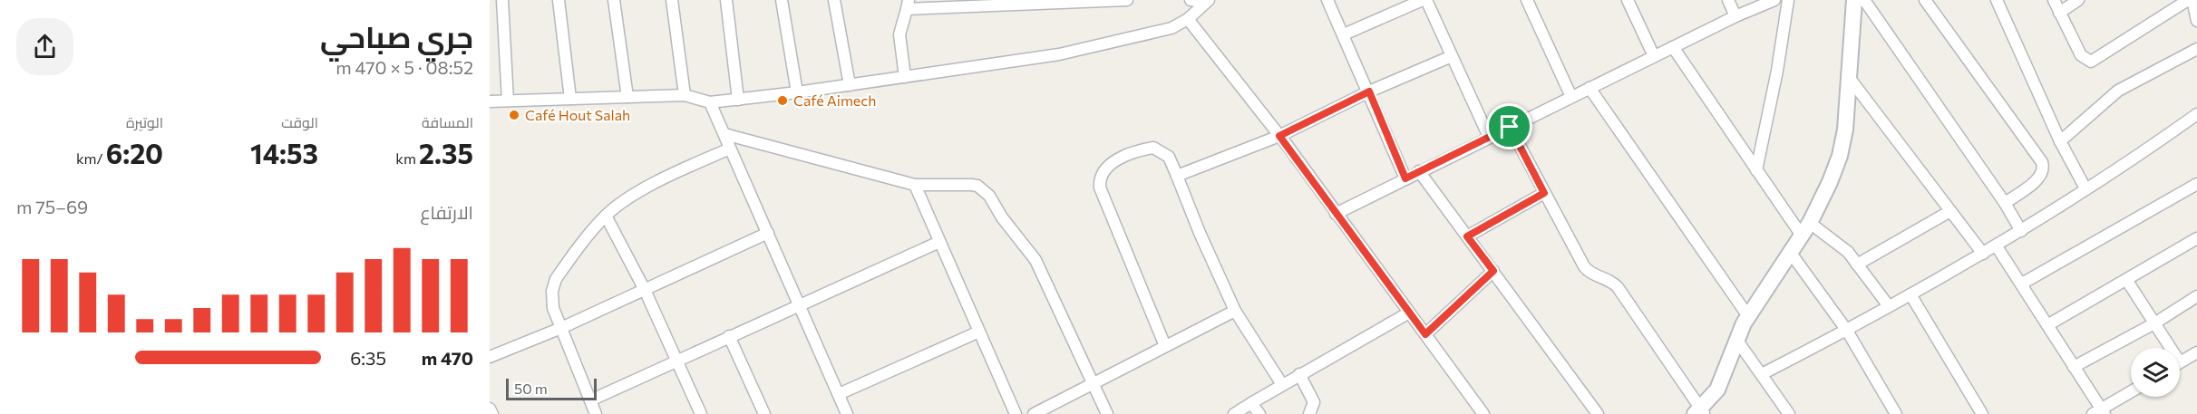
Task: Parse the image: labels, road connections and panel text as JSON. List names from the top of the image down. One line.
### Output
{"places":["Café Aimech","Café Hout Salah"],"scale_bar":"50 m","page":{"heading":["جري صباحي","08:52 · 5 × 470 m"],"stats":[["المسافة","2.35 km"],["الوقت","14:53"],["الوتيرة","6:20 /km"]],"chart":["الارتفاع","69–75 m"],"list":[{"name":"470 m","note":"6:35"}],"scale":"50 m"}}
